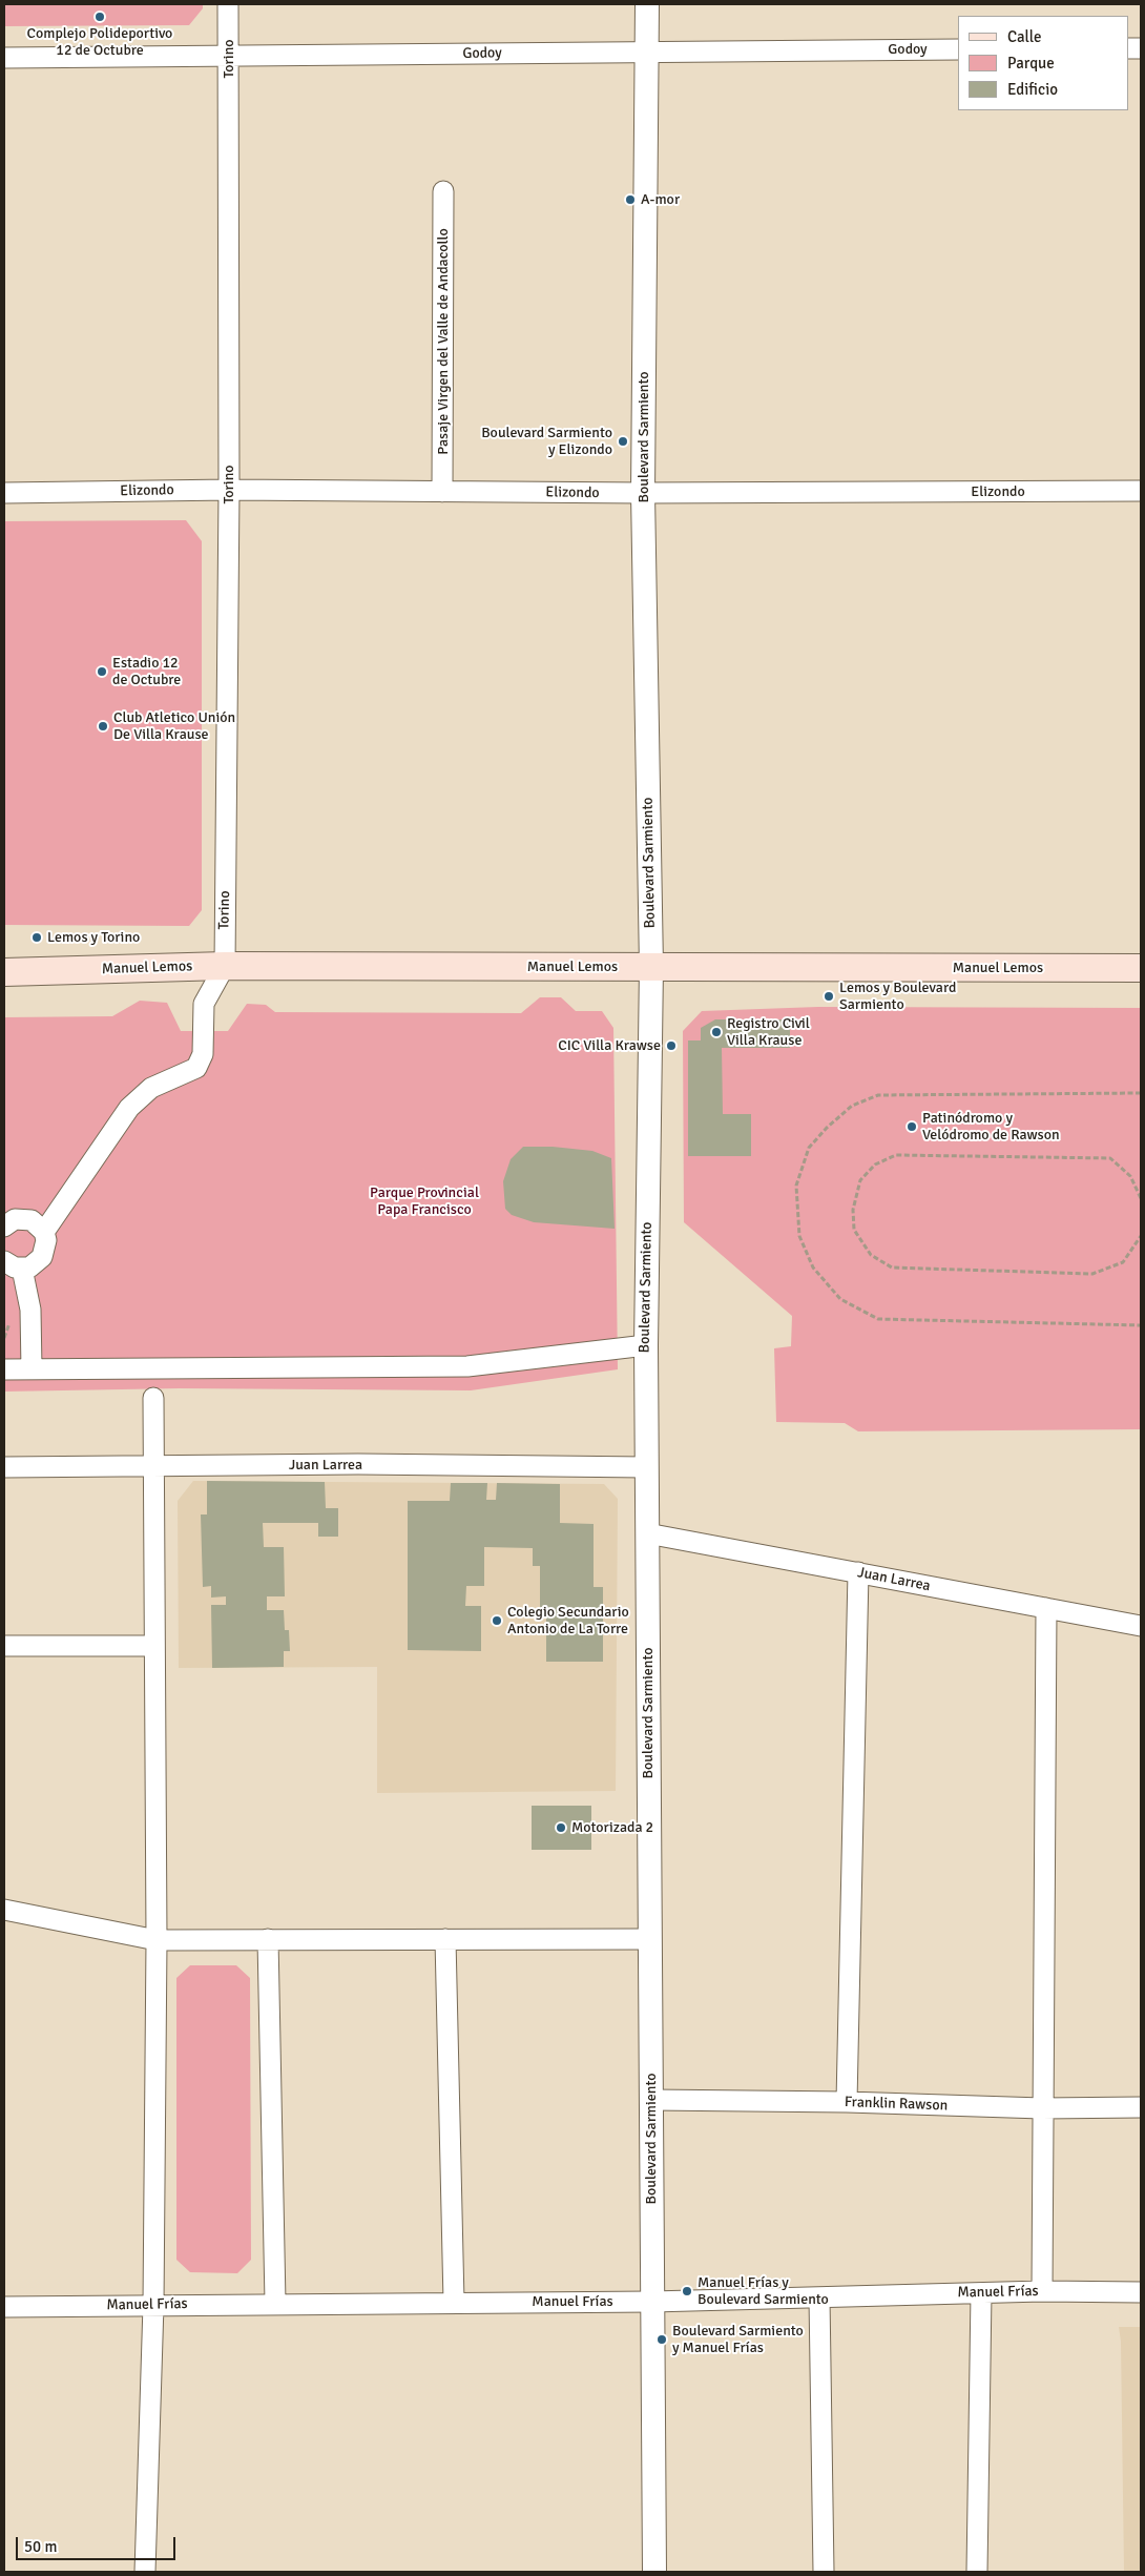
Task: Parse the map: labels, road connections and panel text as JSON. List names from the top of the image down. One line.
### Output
{"streets":{"main road":["Manuel Lemos"],"street":["Godoy","Torino","Pasaje Virgen del Valle de Andacollo","Boulevard Sarmiento","Elizondo","Juan Larrea","Franklin Rawson","Manuel Frías"]},"crossings":[["Godoy","Torino"],["Godoy","Boulevard Sarmiento"],["Torino","Elizondo"],["Torino","Manuel Lemos"],["Pasaje Virgen del Valle de Andacollo","Elizondo"],["Boulevard Sarmiento","Elizondo"],["Boulevard Sarmiento","Manuel Lemos"],["Boulevard Sarmiento","Juan Larrea"],["Boulevard Sarmiento","Franklin Rawson"],["Boulevard Sarmiento","Manuel Frías"]],"parks":["Parque Provincial Papa Francisco"],"places":["Complejo Polideportivo 12 de Octubre","A-mor","Boulevard Sarmiento y Elizondo","Estadio 12 de Octubre","Club Atletico Unión De Villa Krause","Lemos y Torino","Lemos y Boulevard Sarmiento","Registro Civil Villa Krause","CIC Villa Krawse","Patinódromo y Velódromo de Rawson","Colegio Secundario Antonio de La Torre","Motorizada 2","Manuel Frías y Boulevard Sarmiento","Boulevard Sarmiento y Manuel Frías"],"legend":["Calle","Parque","Edificio"],"scale_bar":"50 m"}
